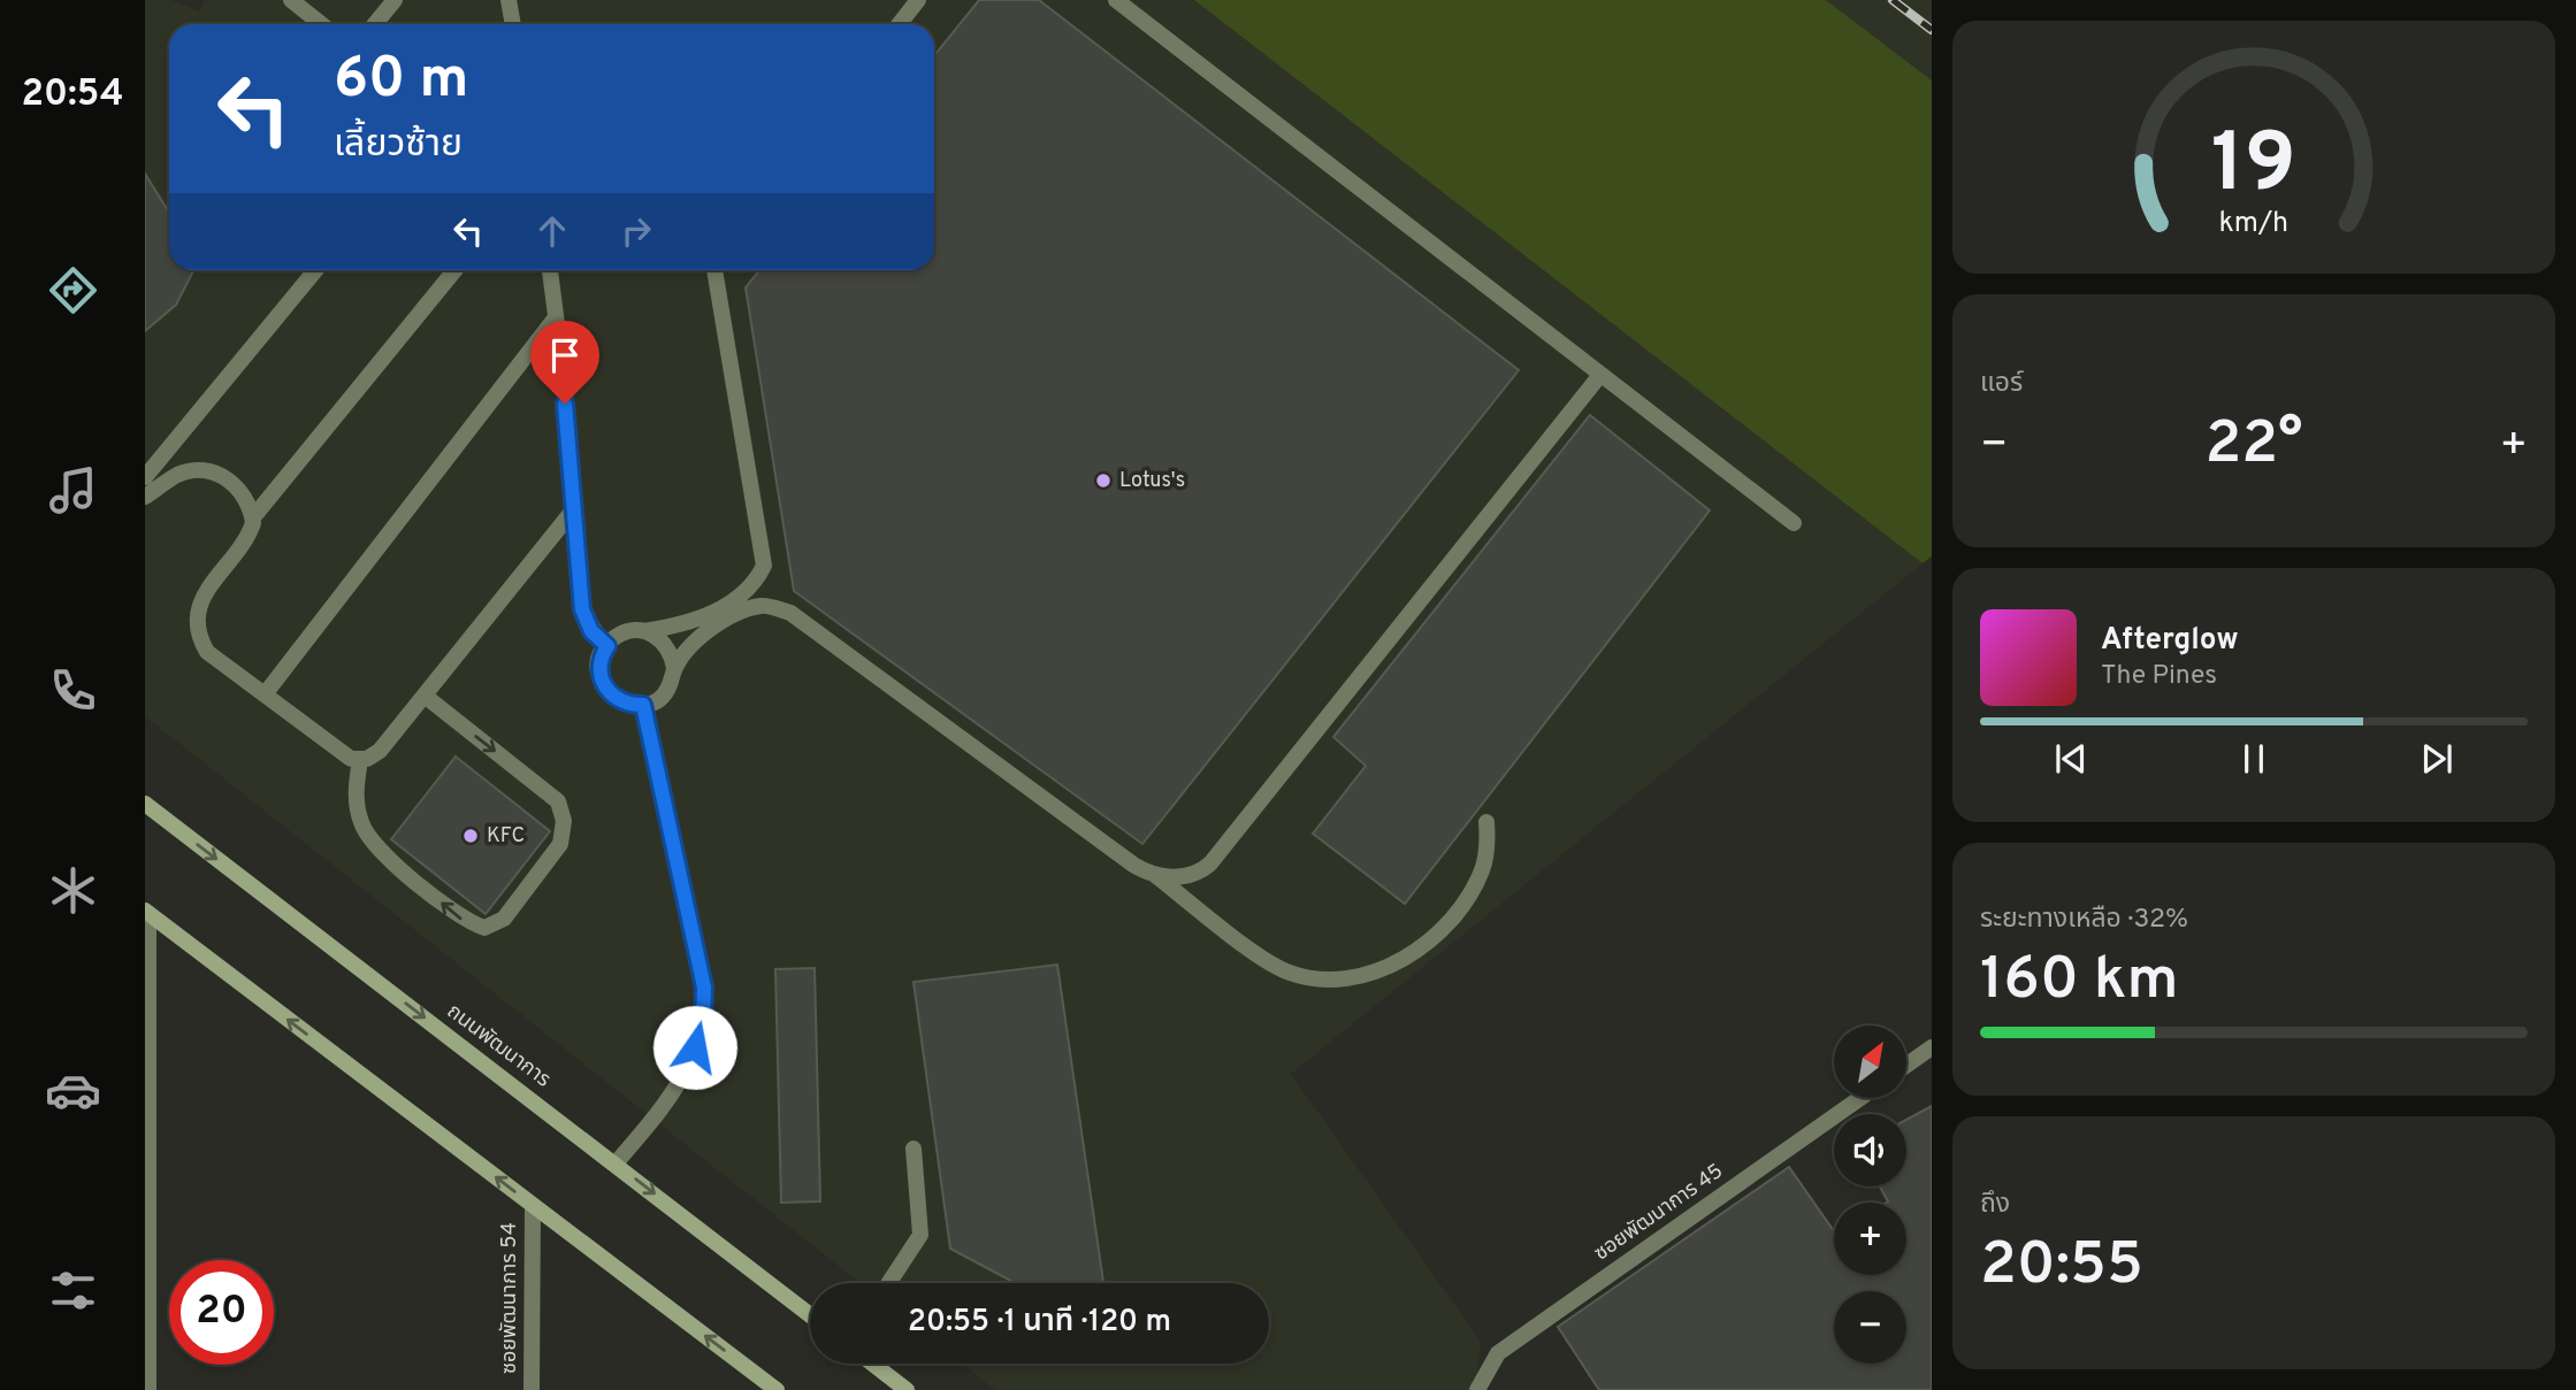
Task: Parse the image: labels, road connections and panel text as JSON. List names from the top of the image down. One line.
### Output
{"streets":{"main road":["ถนนพัฒนาการ"],"street":["ซอยพัฒนาการ 45","ซอยพัฒนาการ 54"]},"places":["Lotus's","KFC"],"north":"top right","page":{"tabs":"20:54","turn":["60 m","เลี้ยวซ้าย"],"tile":["แอร์",["ระยะทางเหลือ · 32%","160 km"],["ถึง","20:55"]],"heat":["−","22°","+"],"song":["Afterglow","The Pines"],"map_buttons":["+","−"],"limit":"20","trip":"20:55 · 1 นาที · 120 m","gauge":["19","km/h"]}}
